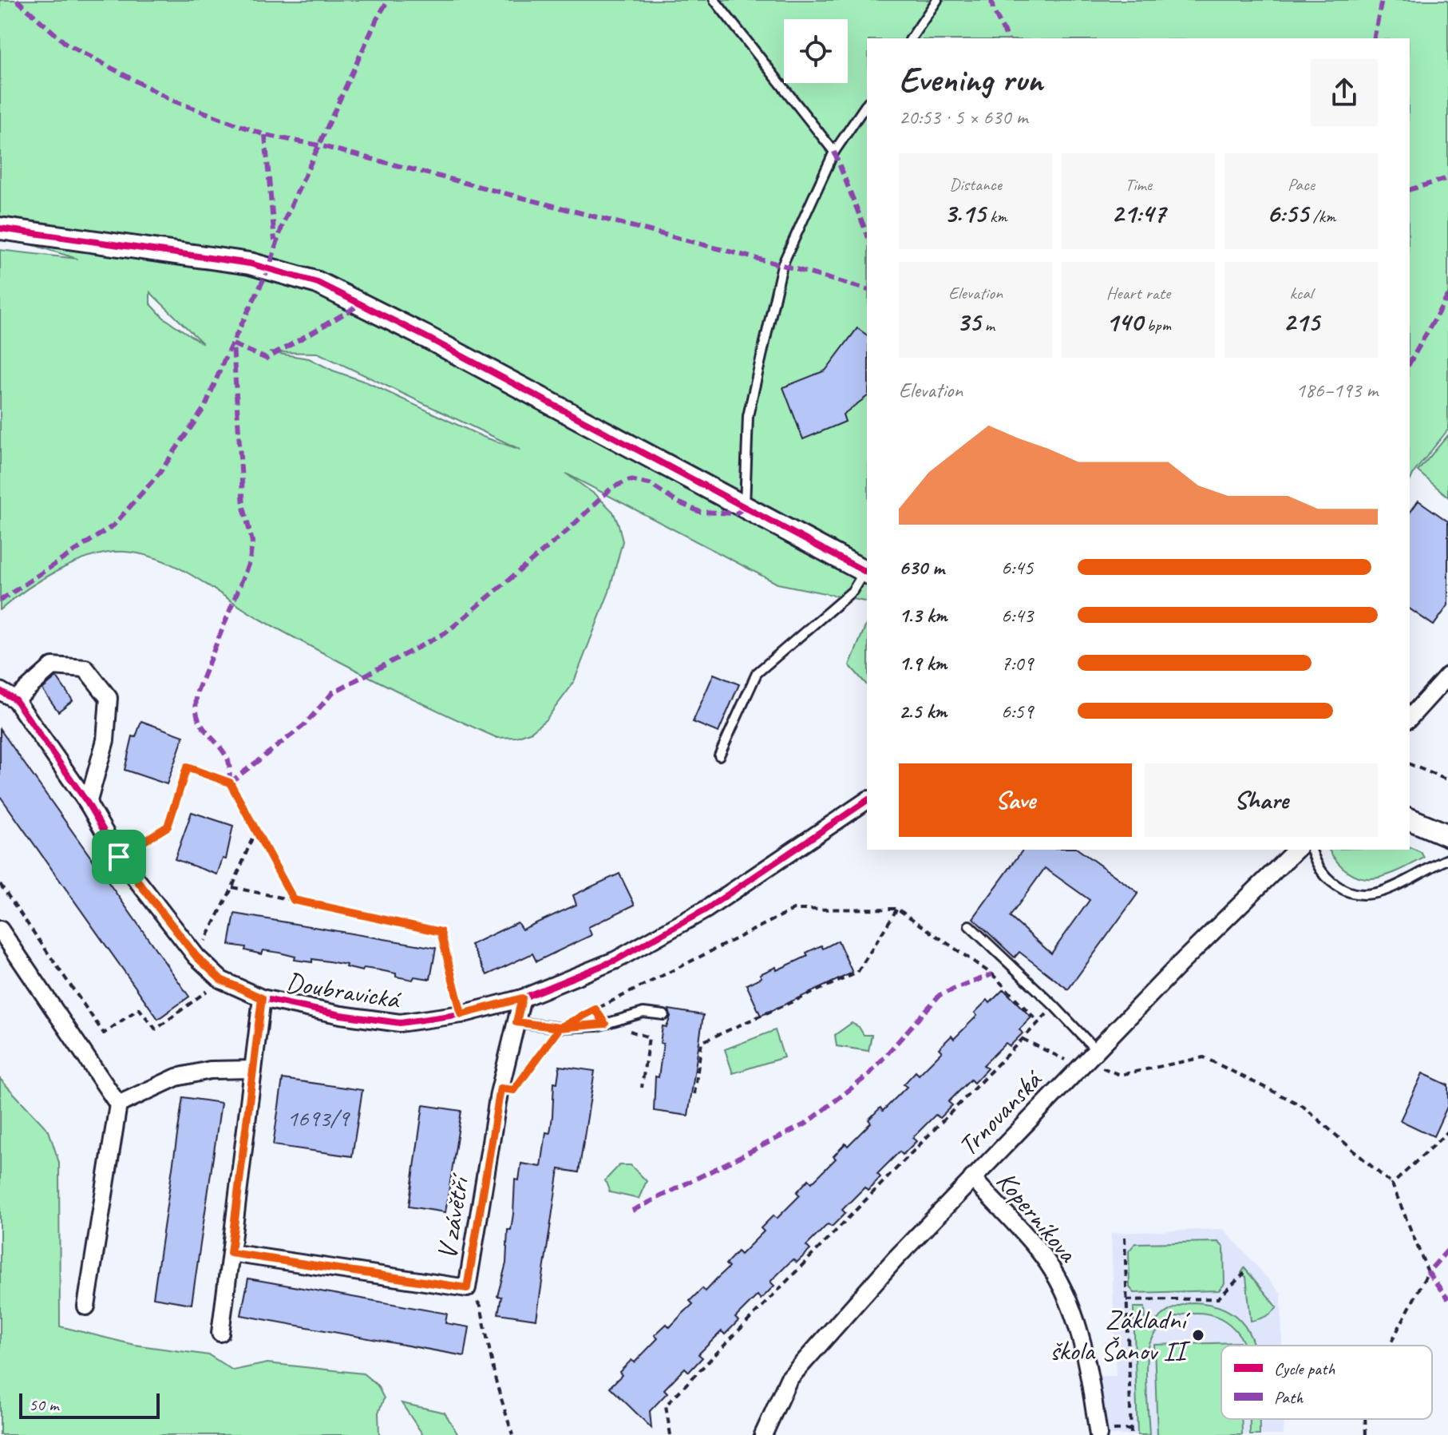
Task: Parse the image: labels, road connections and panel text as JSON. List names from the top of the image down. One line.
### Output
{"streets":{"street":["Doubravická","Trnovanská","Koperníkova","V závětří"]},"crossings":[["Doubravická","V závětří"],["Trnovanská","Koperníkova"]],"places":["Základní škola Šanov II"],"house_numbers":["1693/9"],"legend":["Cycle path","Path"],"scale_bar":"50 m","page":{"heading":["Evening run","20:53 · 5 × 630 m"],"stats":[["Distance","3.15 km"],["Time","21:47"],["Pace","6:55 /km"],["Elevation","35 m"],["Heart rate","140 bpm"],["kcal","215"]],"chart":["Elevation","186–193 m"],"list":[{"name":"630 m","note":"6:45"},{"name":"1.3 km","note":"6:43"},{"name":"1.9 km","note":"7:09"},{"name":"2.5 km","note":"6:59"}],"buttons":["Save","Share"],"scale":"50 m"}}
